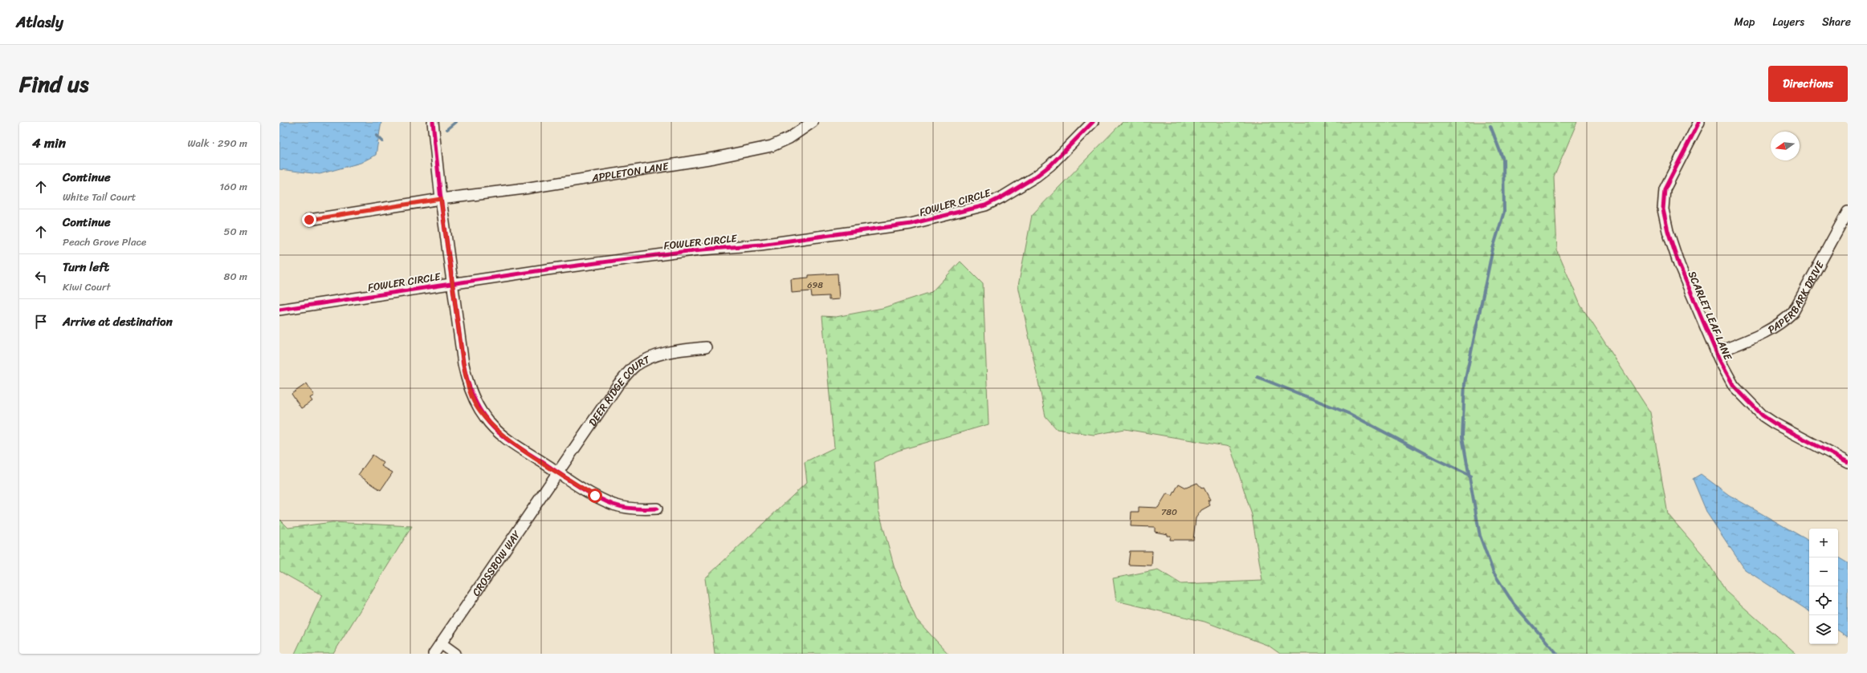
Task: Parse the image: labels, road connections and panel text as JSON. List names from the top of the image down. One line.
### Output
{"streets":{"street":["APPLETON LANE","FOWLER CIRCLE","PAPERBARK DRIVE","SCARLET LEAF LANE","DEER RIDGE COURT","CROSSBOW WAY"]},"crossings":[["PAPERBARK DRIVE","SCARLET LEAF LANE"],["DEER RIDGE COURT","CROSSBOW WAY"]],"house_numbers":["698","780"],"north":"left","page":{"header":"Atlasly","nav":["Map","Layers","Share"],"title":"Find us","buttons":"Directions","heading":["4 min","Walk · 290 m"],"list":[["Continue","White Tail Court","160 m"],["Continue","Peach Grove Place","50 m"],["Turn left","Kiwi Court","80 m"],"Arrive at destination"],"map_buttons":["+","−"]}}
